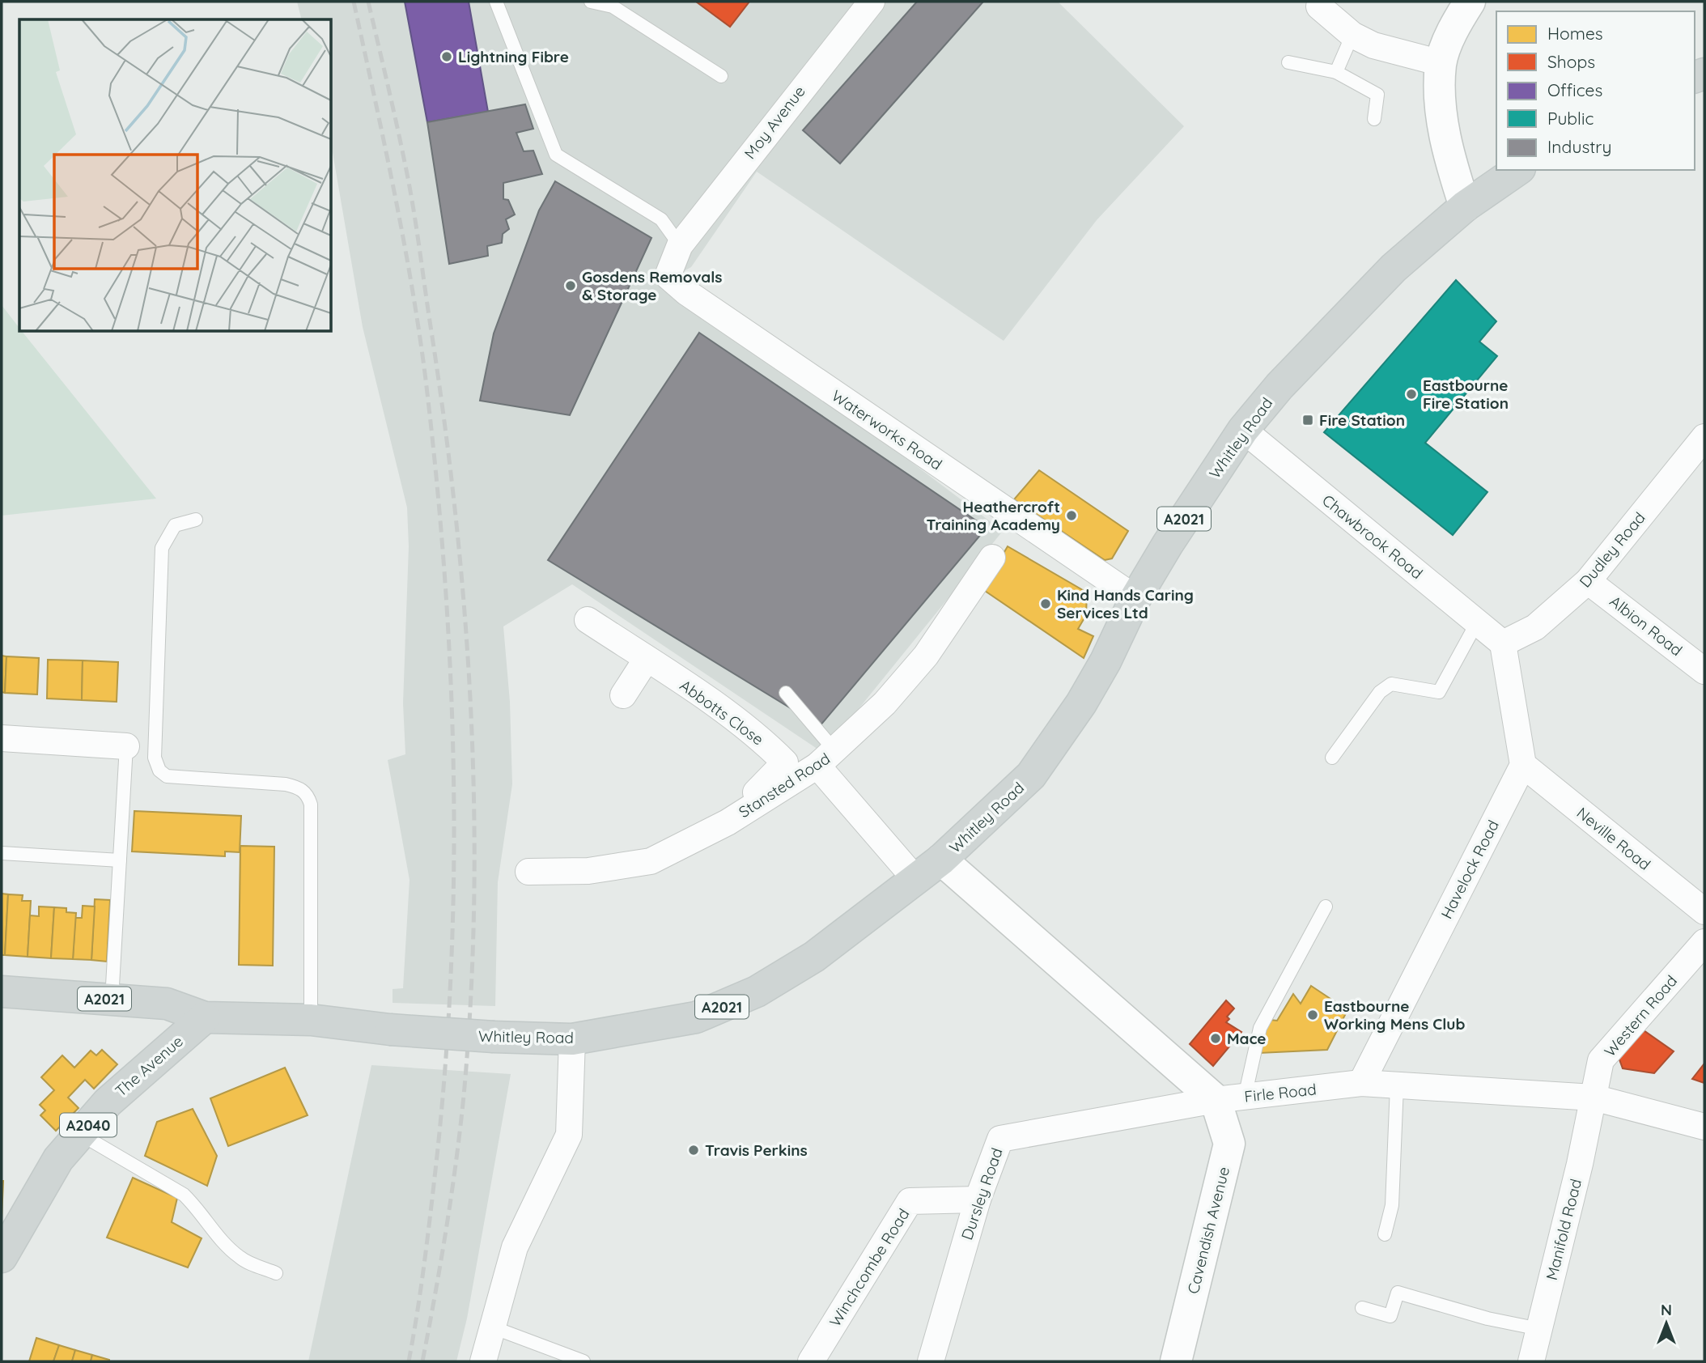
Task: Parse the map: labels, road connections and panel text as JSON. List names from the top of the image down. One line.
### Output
{"streets":{"main road":["Whitley Road","A2021","The Avenue","A2040"],"street":["Moy Avenue","Waterworks Road","Chawbrook Road","Dudley Road","Albion Road","Abbotts Close","Stansted Road","Neville Road","Havelock Road","Western Road","Firle Road","Dursley Road","Manifold Road","Cavendish Avenue","Winchcombe Road"]},"crossings":[["Moy Avenue","Waterworks Road"],["Waterworks Road","Whitley Road"],["Whitley Road","A2021"],["Whitley Road","Chawbrook Road"],["Whitley Road","The Avenue"],["A2021","The Avenue"],["Chawbrook Road","Dudley Road"],["Dudley Road","Albion Road"],["Abbotts Close","Stansted Road"],["Neville Road","Havelock Road"],["Havelock Road","Firle Road"],["Western Road","Firle Road"],["Western Road","Manifold Road"],["Firle Road","Dursley Road"],["Firle Road","Manifold Road"],["Firle Road","Cavendish Avenue"],["Dursley Road","Cavendish Avenue"],["Dursley Road","Winchcombe Road"]],"places":{"other":["Lightning Fibre","Gosdens Removals & Storage","Eastbourne Fire Station","Heathercroft Training Academy","Kind Hands Caring Services Ltd","Eastbourne Working Mens Club","Mace","Travis Perkins"],"transit":["Fire Station"]},"legend":["Homes","Shops","Offices","Public","Industry"],"north":"top"}
